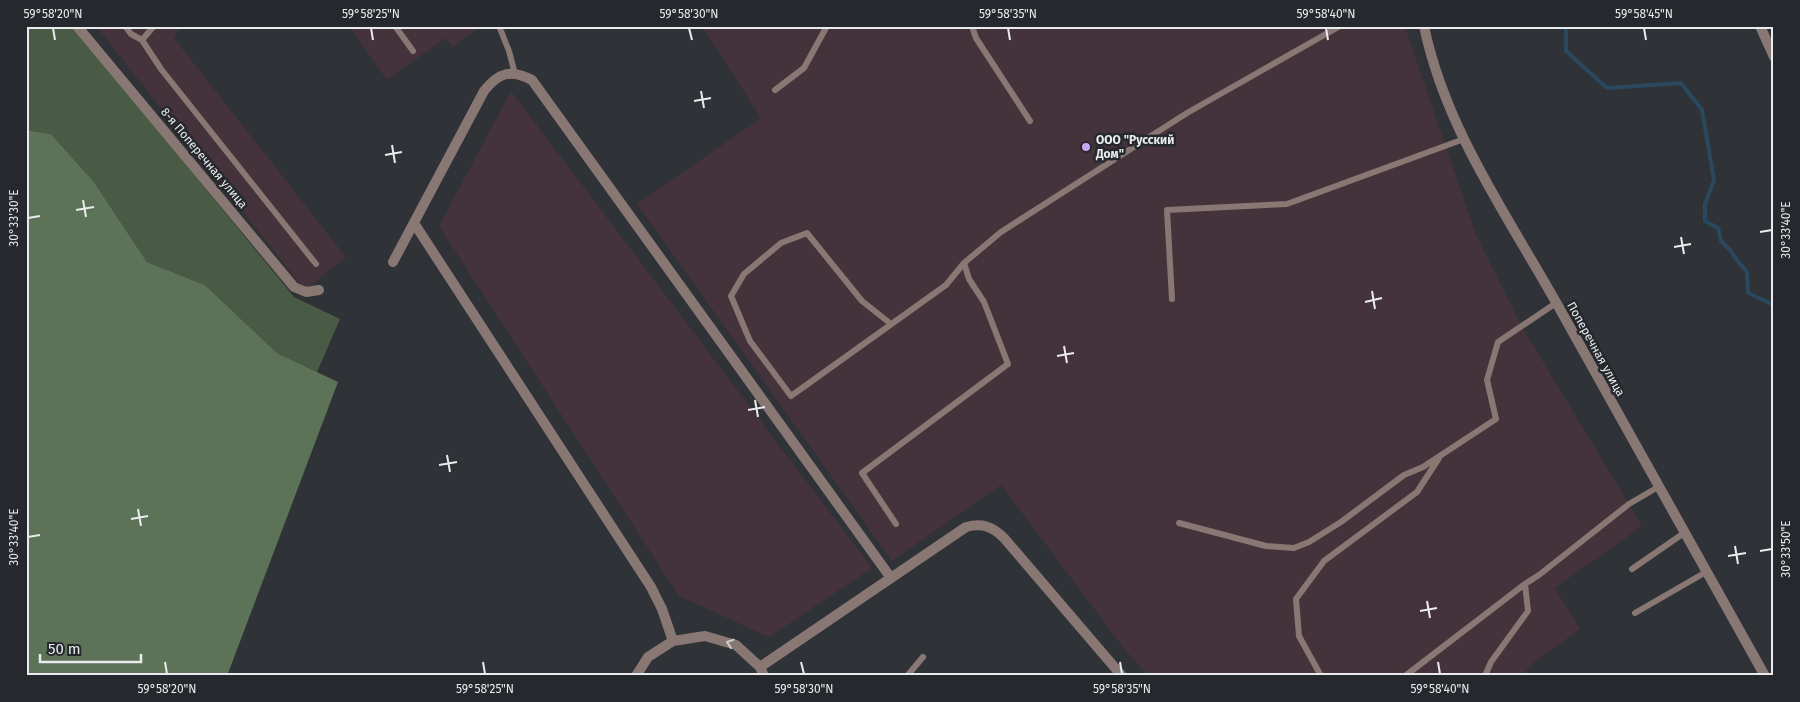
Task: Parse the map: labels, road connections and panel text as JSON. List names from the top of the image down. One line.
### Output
{"streets":{"street":["8-я Поперечная улица","Поперечная улица"]},"places":["ООО \"Русский Дом\""],"scale_bar":"50 m","coordinates":["59°58'20\"N","59°58'25\"N","59°58'30\"N","59°58'35\"N","59°58'40\"N","59°58'45\"N","30°33'30\"E","30°33'40\"E","30°33'50\"E"]}
